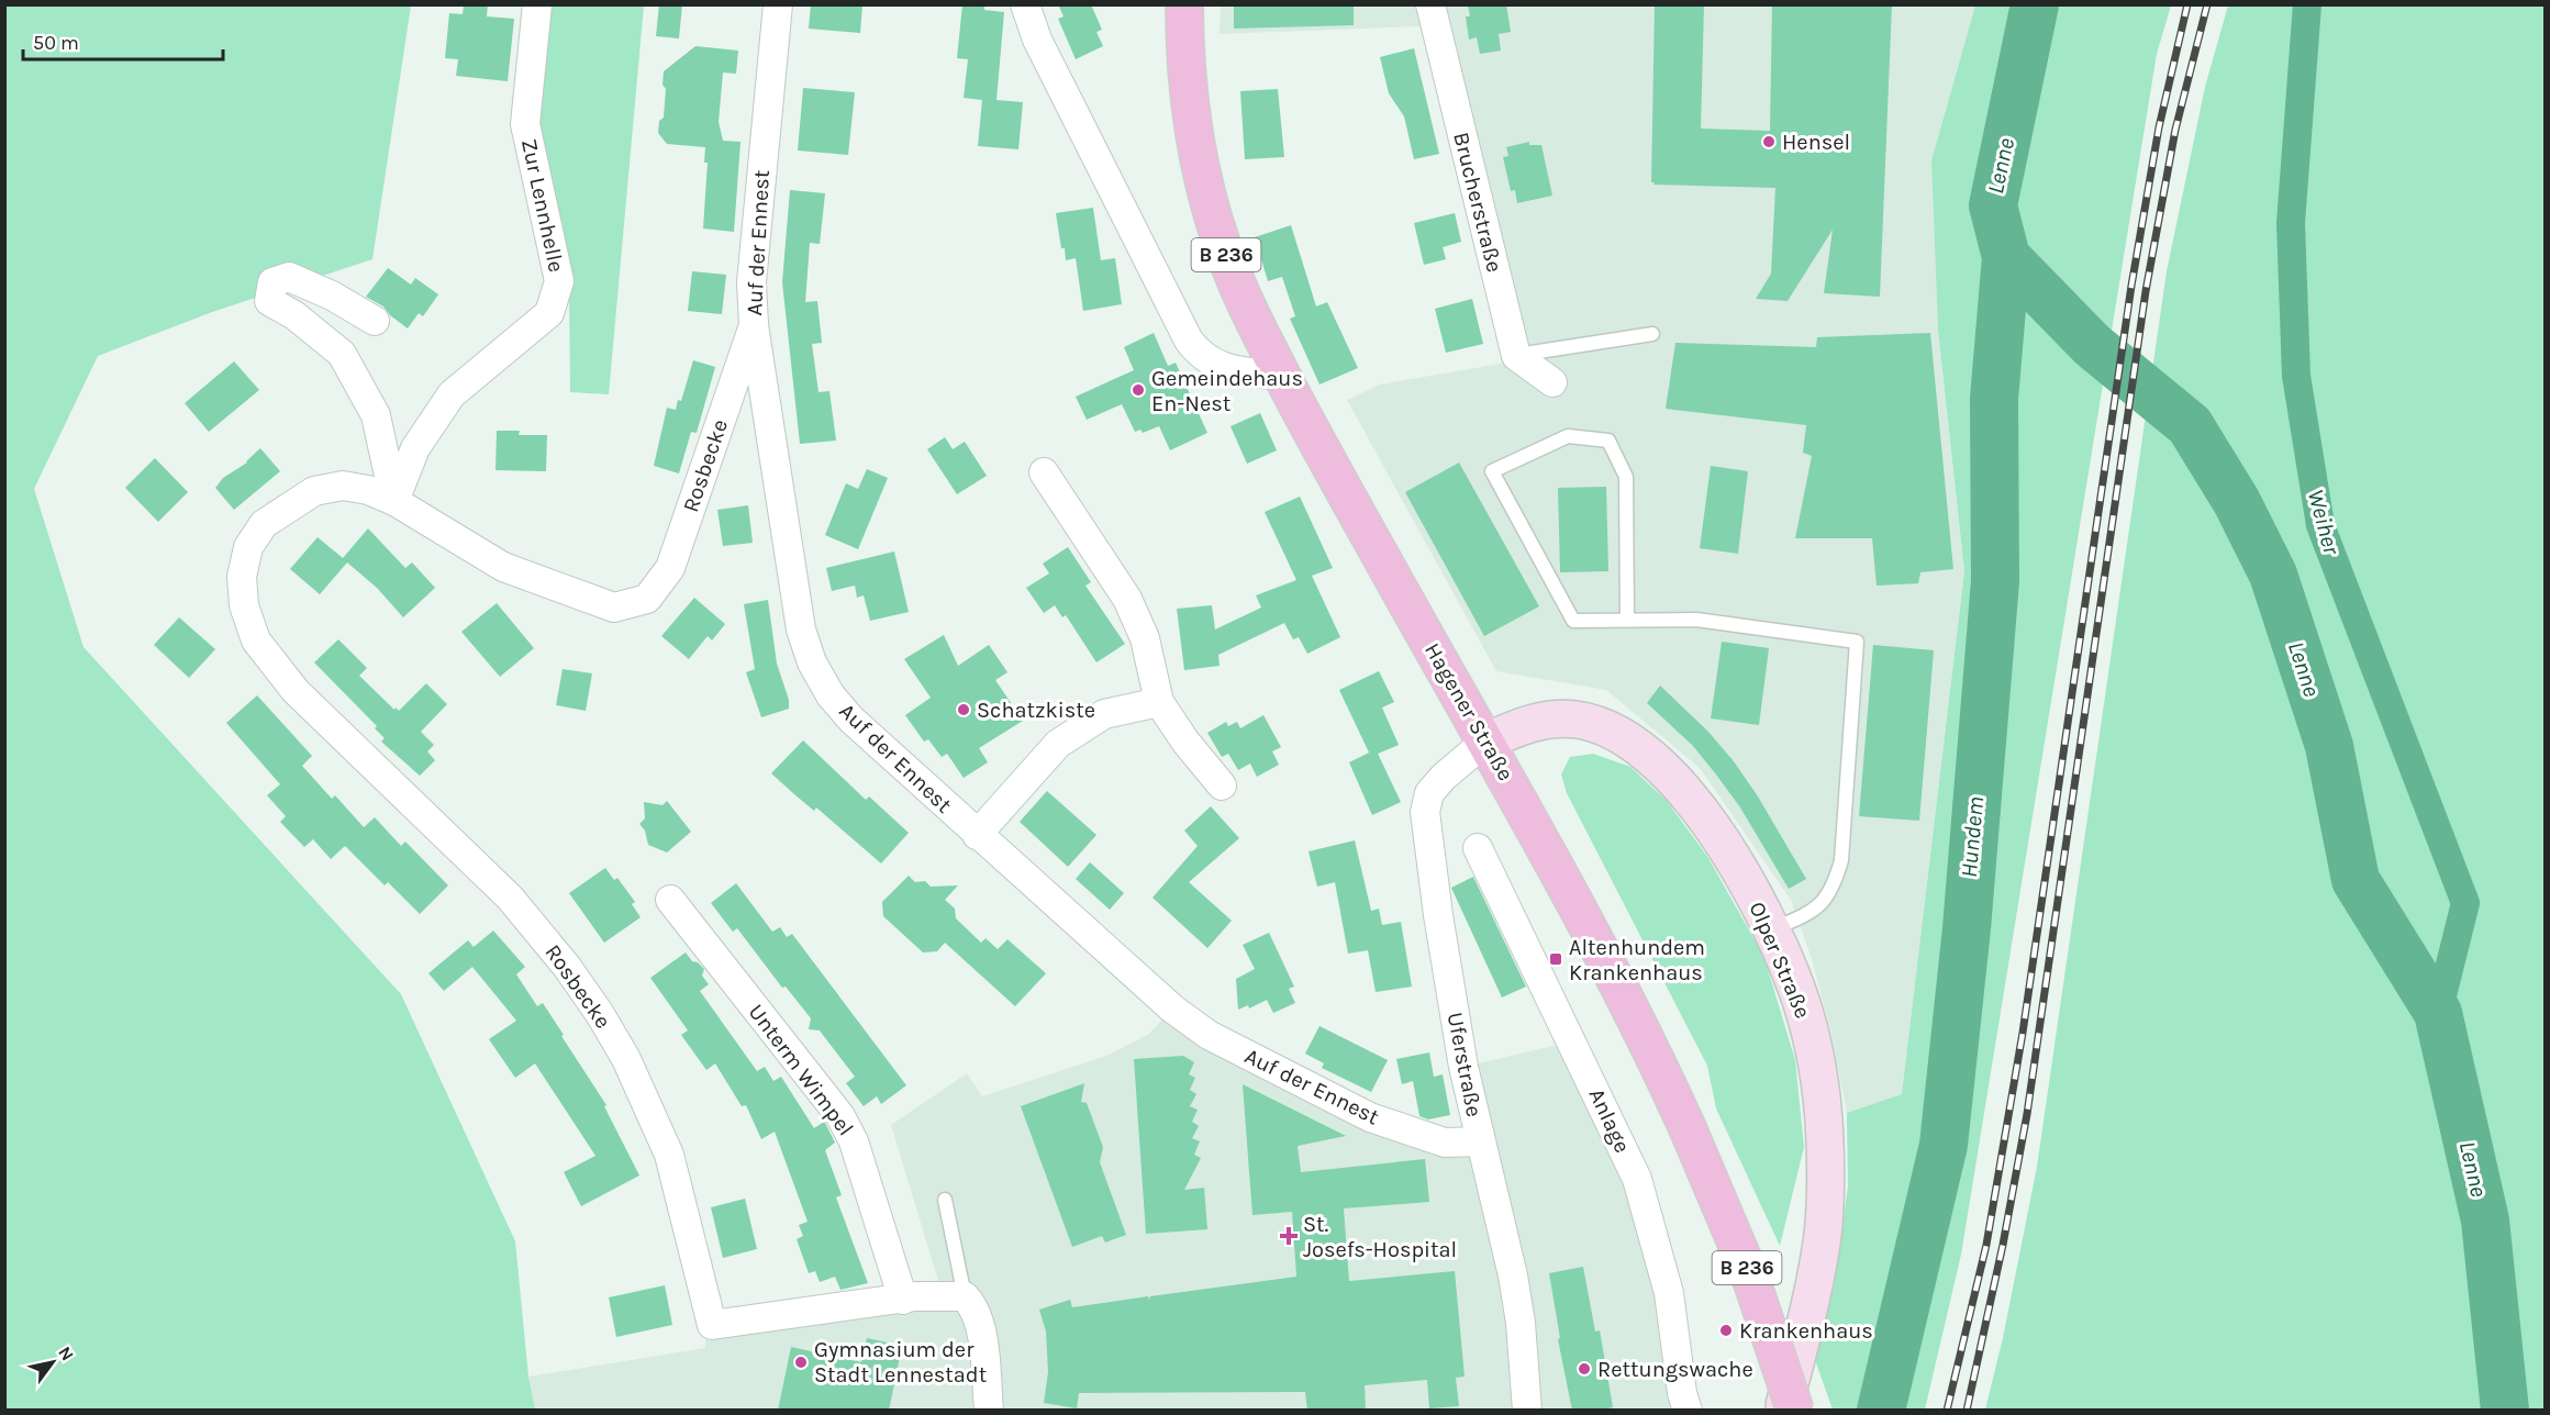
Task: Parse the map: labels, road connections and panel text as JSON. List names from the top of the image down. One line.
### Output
{"streets":{"main road":["B 236","Hagener Straße","Olper Straße"],"street":["Brucherstraße","Zur Lennhelle","Auf der Ennest","Rosbecke","Uferstraße","Unterm Wimpel","Anlage"]},"crossings":[["Zur Lennhelle","Rosbecke"],["Auf der Ennest","Rosbecke"],["Auf der Ennest","Uferstraße"],["Rosbecke","Unterm Wimpel"],["Hagener Straße","Olper Straße"],["Hagener Straße","Uferstraße"],["Olper Straße","Uferstraße"]],"water":["Lenne","Weiher","Hundem"],"places":{"other":["Hensel","Gemeindehaus En-Nest","Schatzkiste","Krankenhaus","Gymnasium der Stadt Lennestadt","Rettungswache"],"transit":["Altenhundem Krankenhaus"],"health":["St. Josefs-Hospital"]},"scale_bar":"50 m","north":"top right"}
